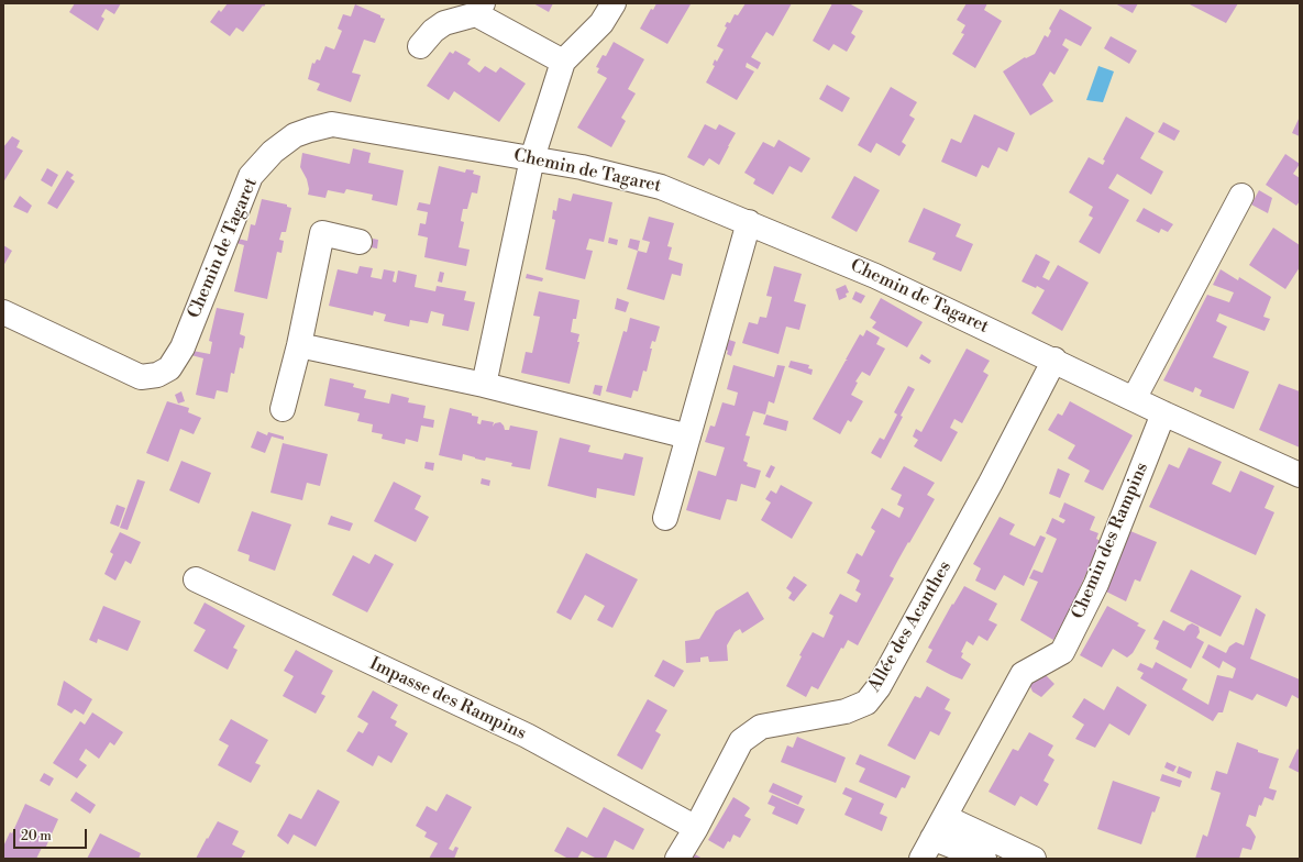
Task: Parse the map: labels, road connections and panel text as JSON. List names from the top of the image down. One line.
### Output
{"streets":{"street":["Chemin de Tagaret","Chemin des Rampins","Allée des Acanthes","Impasse des Rampins"]},"crossings":[["Chemin de Tagaret","Chemin des Rampins"],["Chemin de Tagaret","Allée des Acanthes"],["Allée des Acanthes","Impasse des Rampins"]],"scale_bar":"20 m"}
